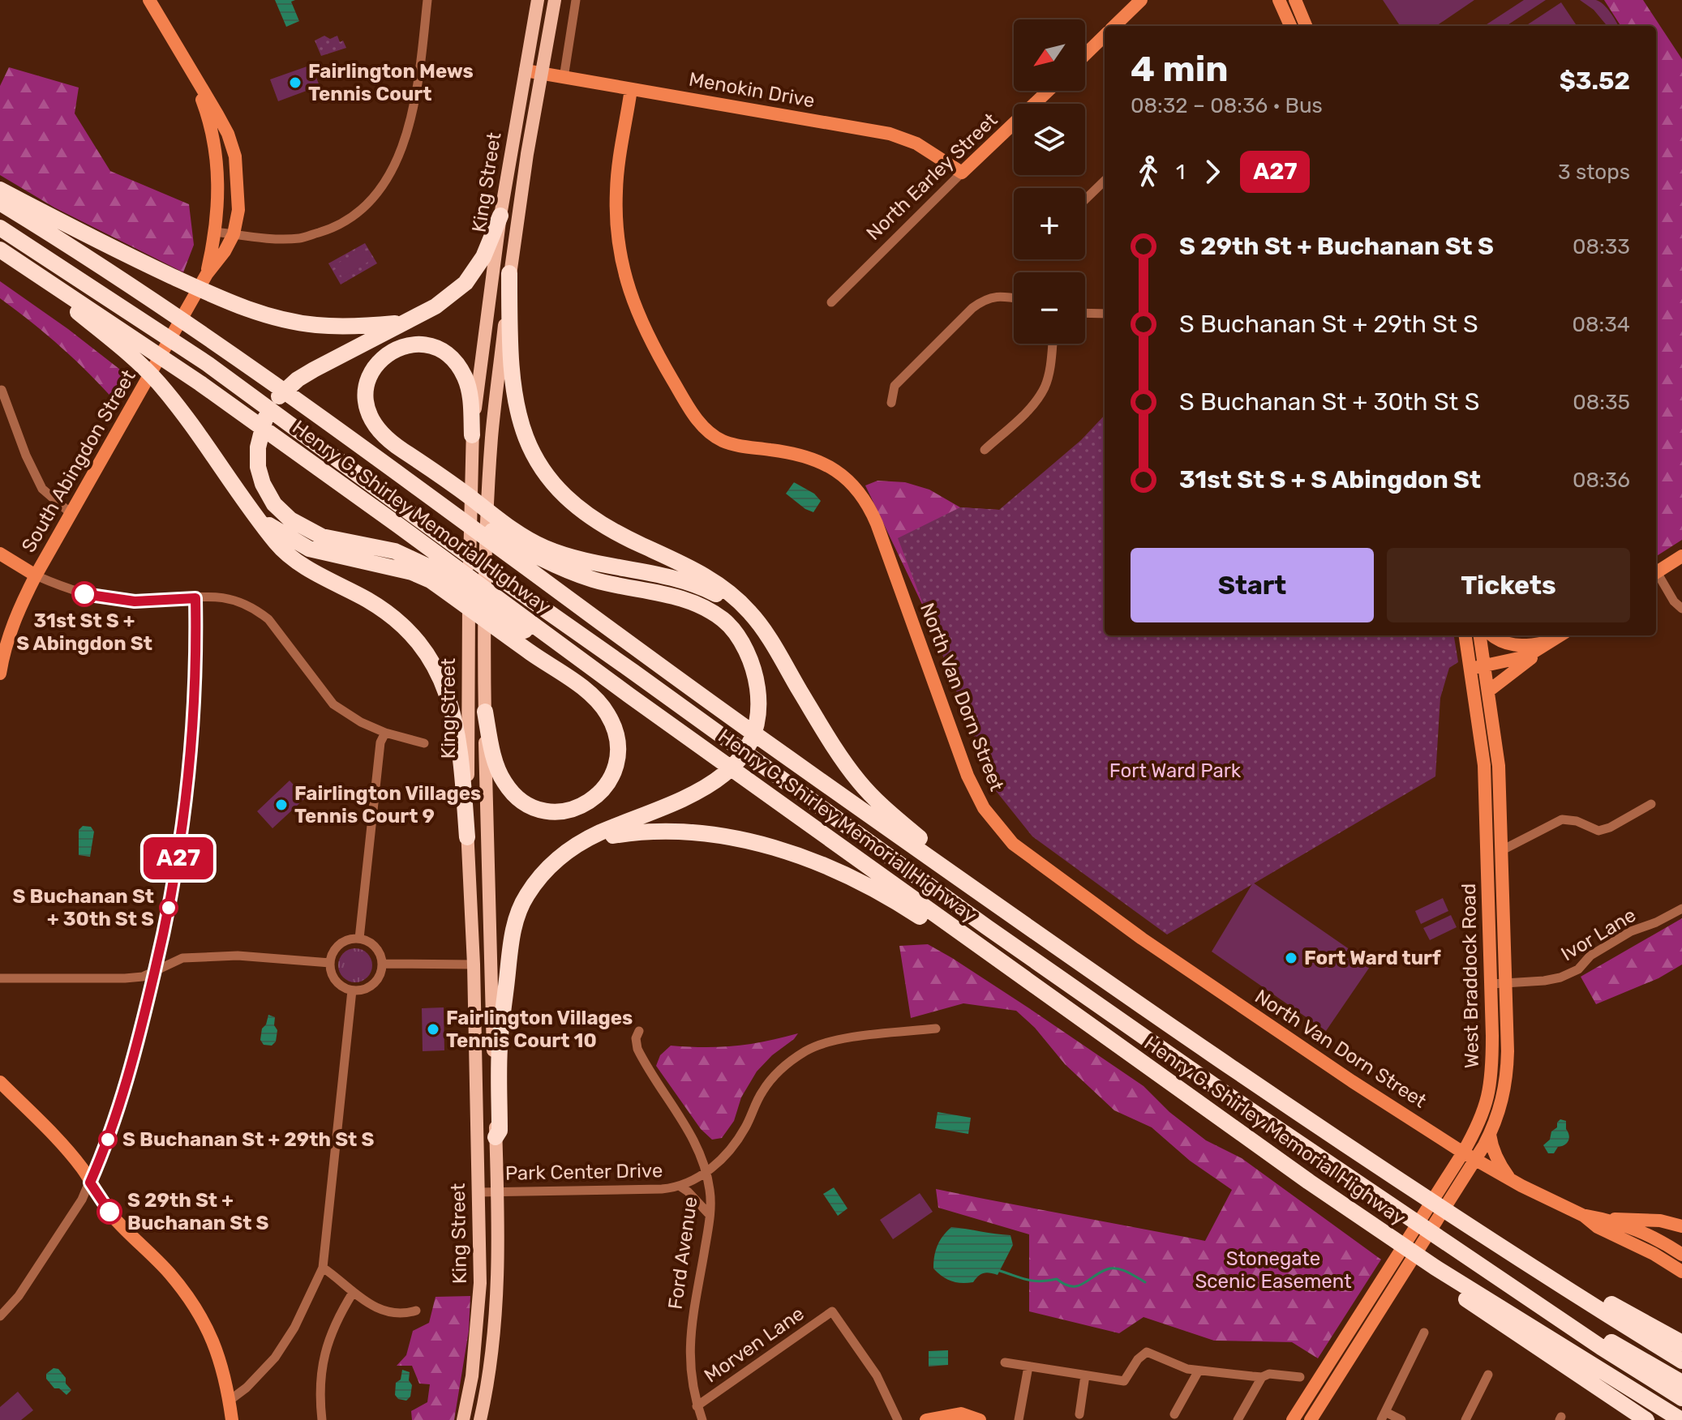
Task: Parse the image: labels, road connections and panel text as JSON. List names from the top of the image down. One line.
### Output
{"streets":{"highway":["Henry G. Shirley Memorial Highway"],"main road":["Menokin Drive","North Earley Street","King Street","South Abingdon Street","North Van Dorn Street","West Braddock Road"],"street":["Ivor Lane","Park Center Drive","Ford Avenue","Morven Lane"]},"crossings":[["Menokin Drive","North Earley Street"],["Menokin Drive","King Street"],["Menokin Drive","North Van Dorn Street"],["King Street","Park Center Drive"],["North Van Dorn Street","West Braddock Road"],["Ivor Lane","West Braddock Road"],["Park Center Drive","Ford Avenue"],["Ford Avenue","Morven Lane"]],"parks":["Fort Ward Park","Stonegate Scenic Easement"],"places":["Fairlington Mews Tennis Court","31st St S + S Abingdon St","Fairlington Villages Tennis Court 9","S Buchanan St + 30th St S","Fort Ward turf","Fairlington Villages Tennis Court 10","S Buchanan St + 29th St S","S 29th St + Buchanan St S"],"lines":["bus line A27"],"north":"bottom left","page":{"on_map":"A27","map_buttons":["+","−"],"heading":["4 min","08:32 – 08:36 · Bus","$3.52"],"legs":["1","A27","3 stops"],"list":[{"name":"S 29th St + Buchanan St S","value":"08:33"},{"name":"S Buchanan St + 29th St S","value":"08:34"},{"name":"S Buchanan St + 30th St S","value":"08:35"},{"name":"31st St S + S Abingdon St","value":"08:36"}],"buttons":["Start","Tickets"]}}
